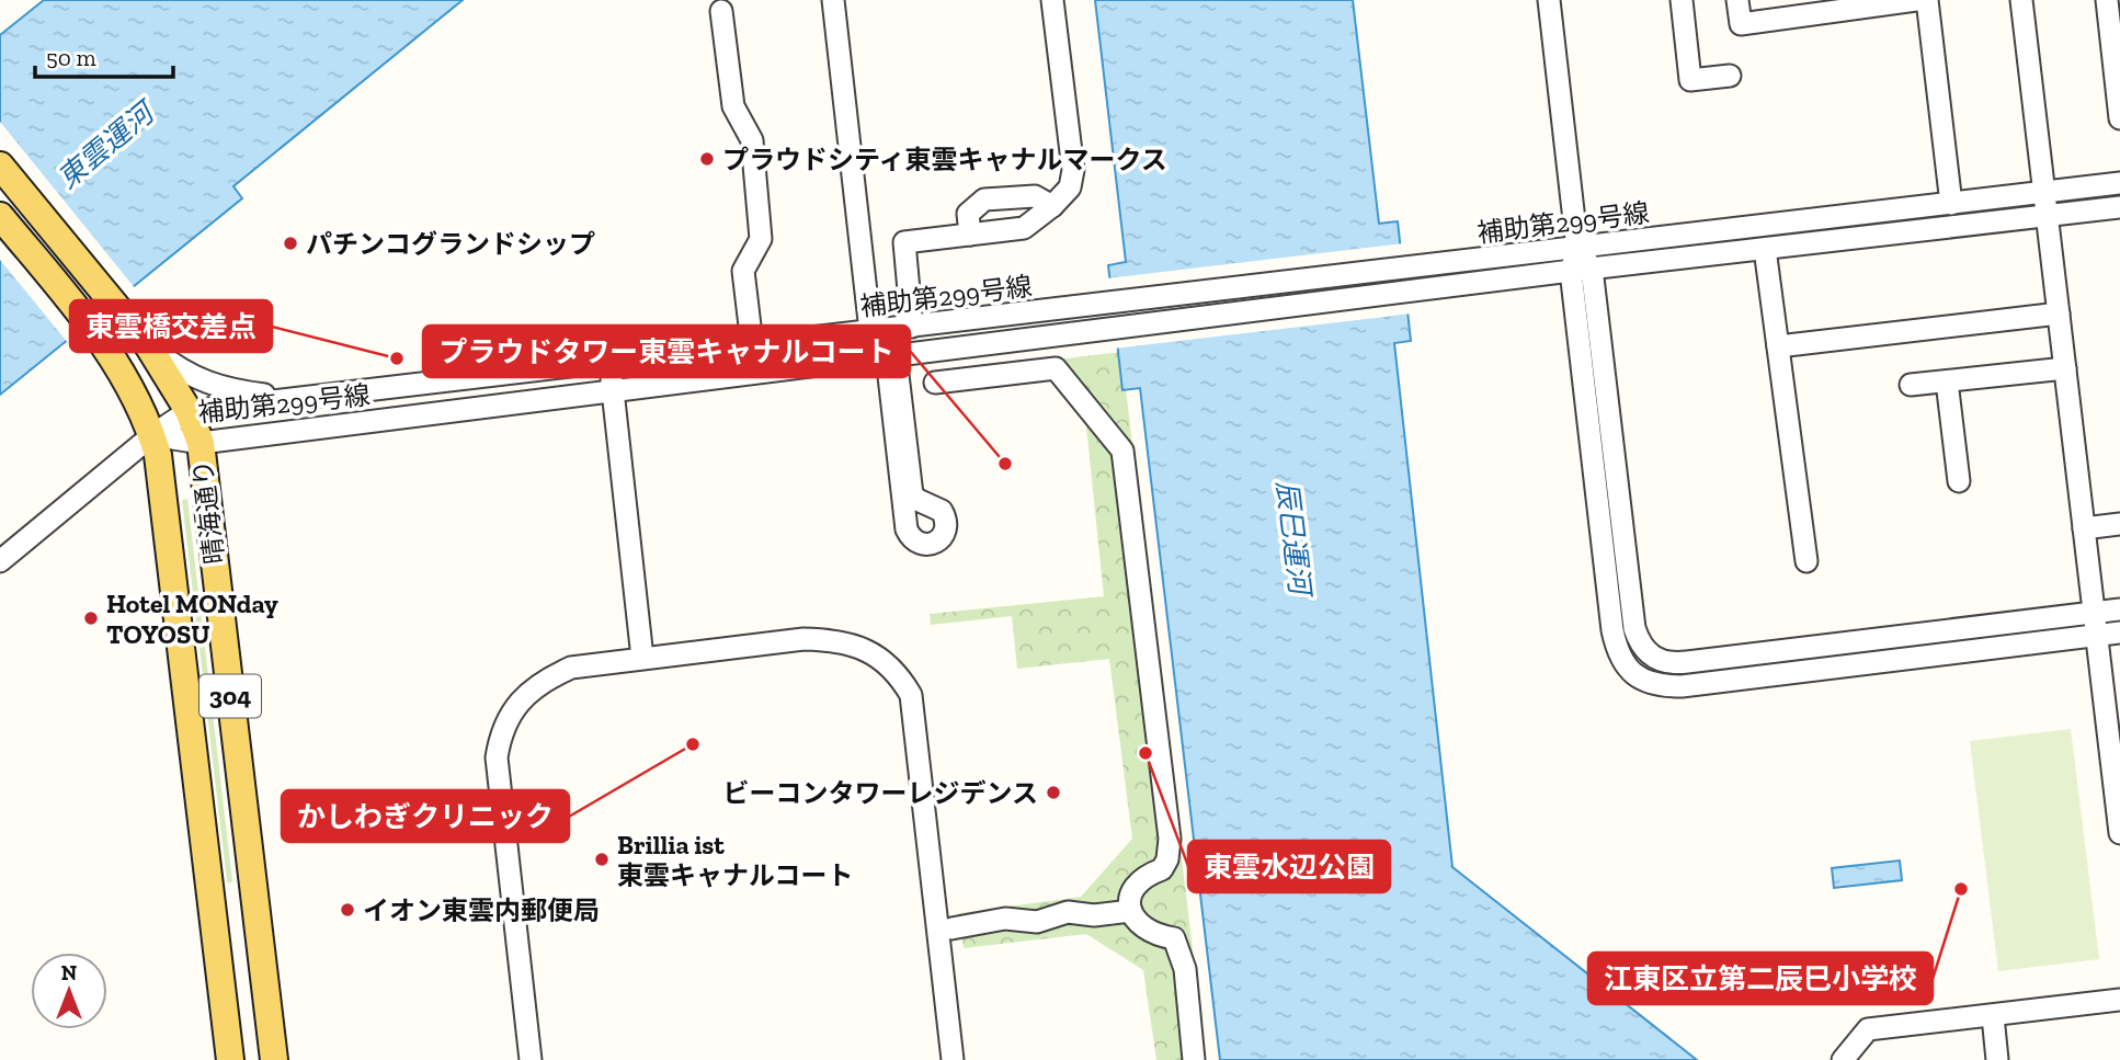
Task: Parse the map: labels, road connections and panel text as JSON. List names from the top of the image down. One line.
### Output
{"streets":{"main road":["晴海通り","304"],"street":["補助第299号線"]},"crossings":[["補助第299号線","晴海通り"]],"water":["東雲運河","辰巳運河"],"places":["プラウドシティ東雲キャナルマークス","パチンコグランドシップ","東雲橋交差点","プラウドタワー東雲キャナルコート","Hotel MONday TOYOSU","かしわぎクリニック","東雲水辺公園","ビーコンタワーレジデンス","Brillia ist 東雲キャナルコート","江東区立第二辰巳小学校","イオン東雲内郵便局"],"scale_bar":"50 m","north":"top"}
